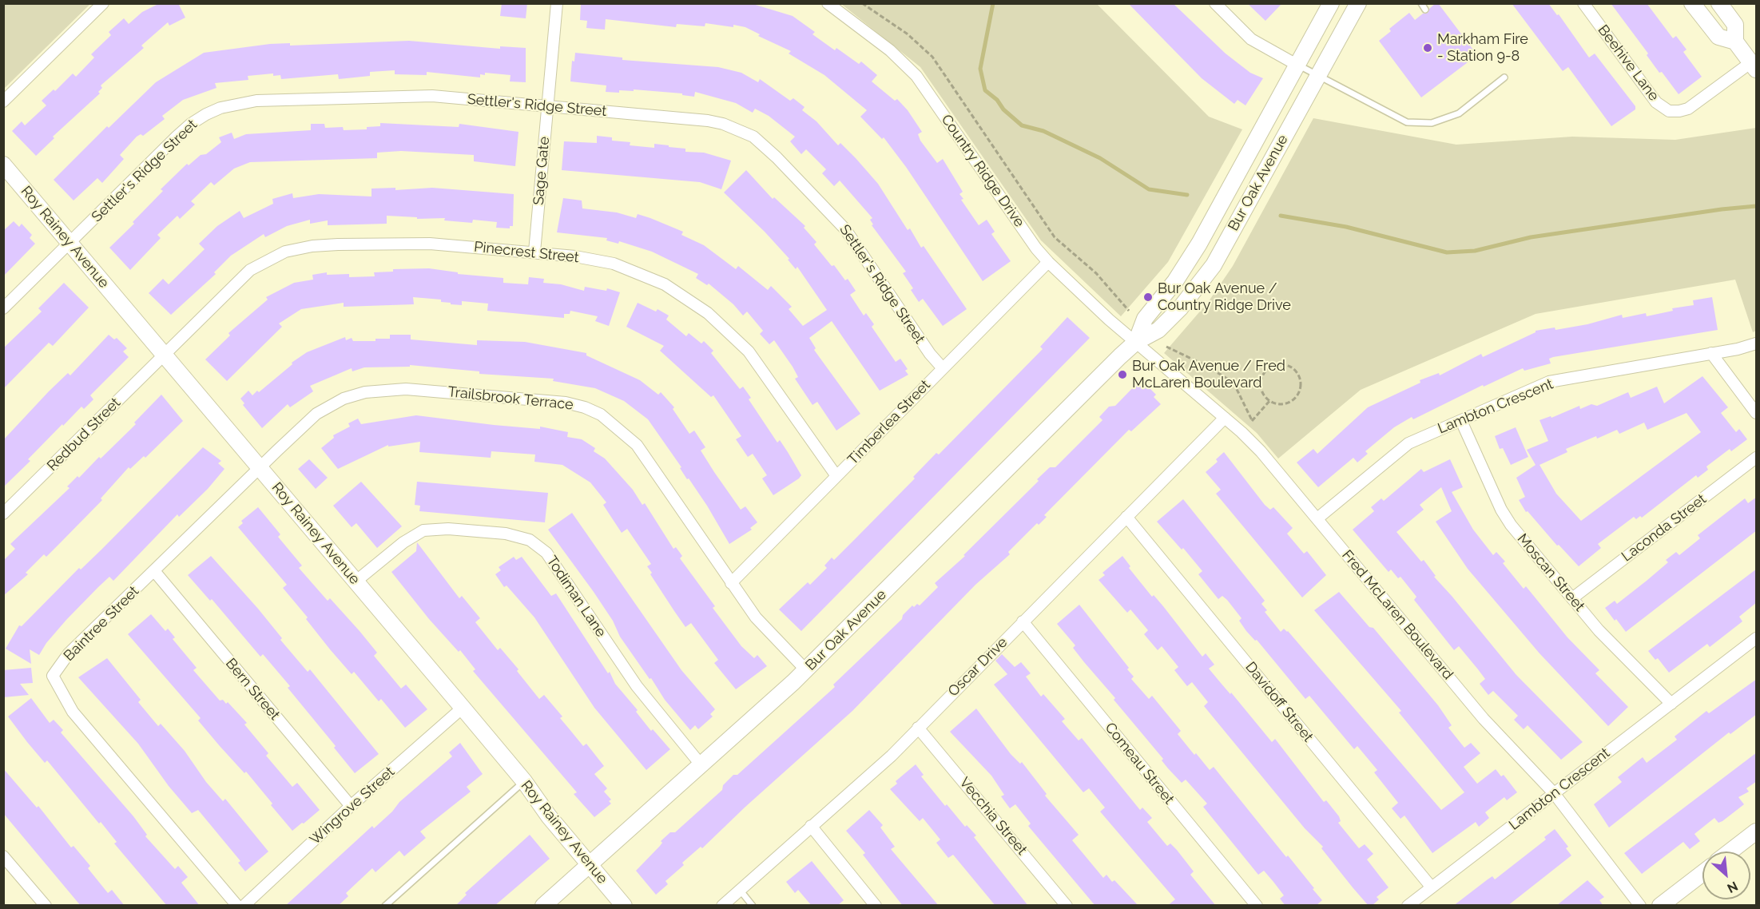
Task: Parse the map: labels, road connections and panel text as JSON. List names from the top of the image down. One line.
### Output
{"streets":{"street":["Beehive Lane","Settler's Ridge Street","Sage Gate","Country Ridge Drive","Bur Oak Avenue","Roy Rainey Avenue","Pinecrest Street","Trailsbrook Terrace","Lambton Crescent","Timberlea Street","Redbud Street","Laconda Street","Moscan Street","Todiman Lane","Fred McLaren Boulevard","Baintree Street","Oscar Drive","Bern Street","Davidoff Street","Comeau Street","Wingrove Street","Vecchia Street"]},"crossings":[["Settler's Ridge Street","Sage Gate"],["Settler's Ridge Street","Roy Rainey Avenue"],["Settler's Ridge Street","Timberlea Street"],["Sage Gate","Pinecrest Street"],["Country Ridge Drive","Bur Oak Avenue"],["Country Ridge Drive","Timberlea Street"],["Country Ridge Drive","Fred McLaren Boulevard"],["Bur Oak Avenue","Roy Rainey Avenue"],["Bur Oak Avenue","Trailsbrook Terrace"],["Bur Oak Avenue","Todiman Lane"],["Bur Oak Avenue","Fred McLaren Boulevard"],["Roy Rainey Avenue","Pinecrest Street"],["Roy Rainey Avenue","Trailsbrook Terrace"],["Roy Rainey Avenue","Redbud Street"],["Roy Rainey Avenue","Todiman Lane"],["Roy Rainey Avenue","Baintree Street"],["Roy Rainey Avenue","Wingrove Street"],["Pinecrest Street","Timberlea Street"],["Pinecrest Street","Redbud Street"],["Trailsbrook Terrace","Timberlea Street"],["Trailsbrook Terrace","Baintree Street"],["Lambton Crescent","Moscan Street"],["Lambton Crescent","Fred McLaren Boulevard"],["Lambton Crescent","Davidoff Street"],["Laconda Street","Moscan Street"],["Fred McLaren Boulevard","Oscar Drive"],["Baintree Street","Bern Street"],["Oscar Drive","Davidoff Street"],["Oscar Drive","Comeau Street"],["Oscar Drive","Vecchia Street"],["Bern Street","Wingrove Street"]],"places":["Markham Fire - Station 9-8","Bur Oak Avenue / Country Ridge Drive","Bur Oak Avenue / Fred McLaren Boulevard"],"north":"bottom right"}
